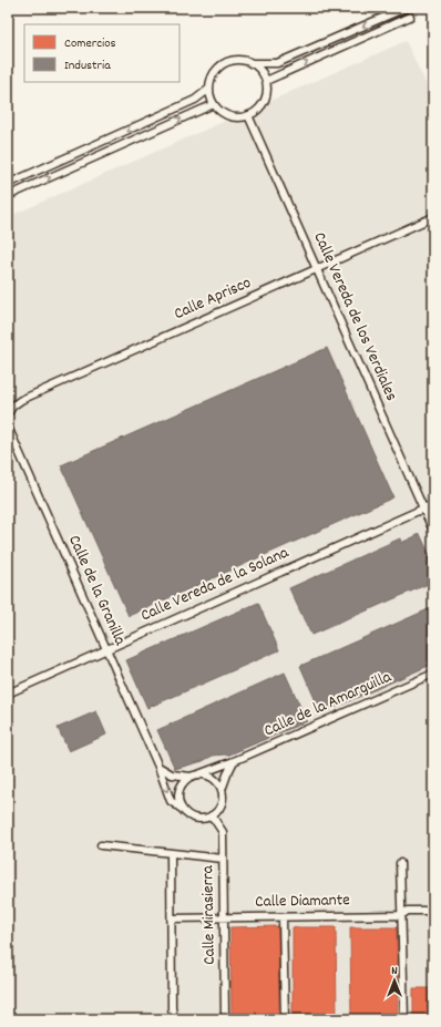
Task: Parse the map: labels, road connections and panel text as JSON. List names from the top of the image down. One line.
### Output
{"streets":{"street":["Calle Aprisco","Calle Vereda de los Verdiales","Calle Vereda de la Solana","Calle de la Granilla","Calle de la Amarguilla","Calle Diamante","Calle Mirasierra"]},"crossings":[["Calle Aprisco","Calle Vereda de los Verdiales"],["Calle Vereda de los Verdiales","Calle Vereda de la Solana"],["Calle Vereda de la Solana","Calle de la Granilla"],["Calle de la Granilla","Calle de la Amarguilla"],["Calle de la Granilla","Calle Mirasierra"],["Calle de la Amarguilla","Calle Mirasierra"],["Calle Diamante","Calle Mirasierra"]],"legend":["Comercios","Industria"],"north":"top"}
